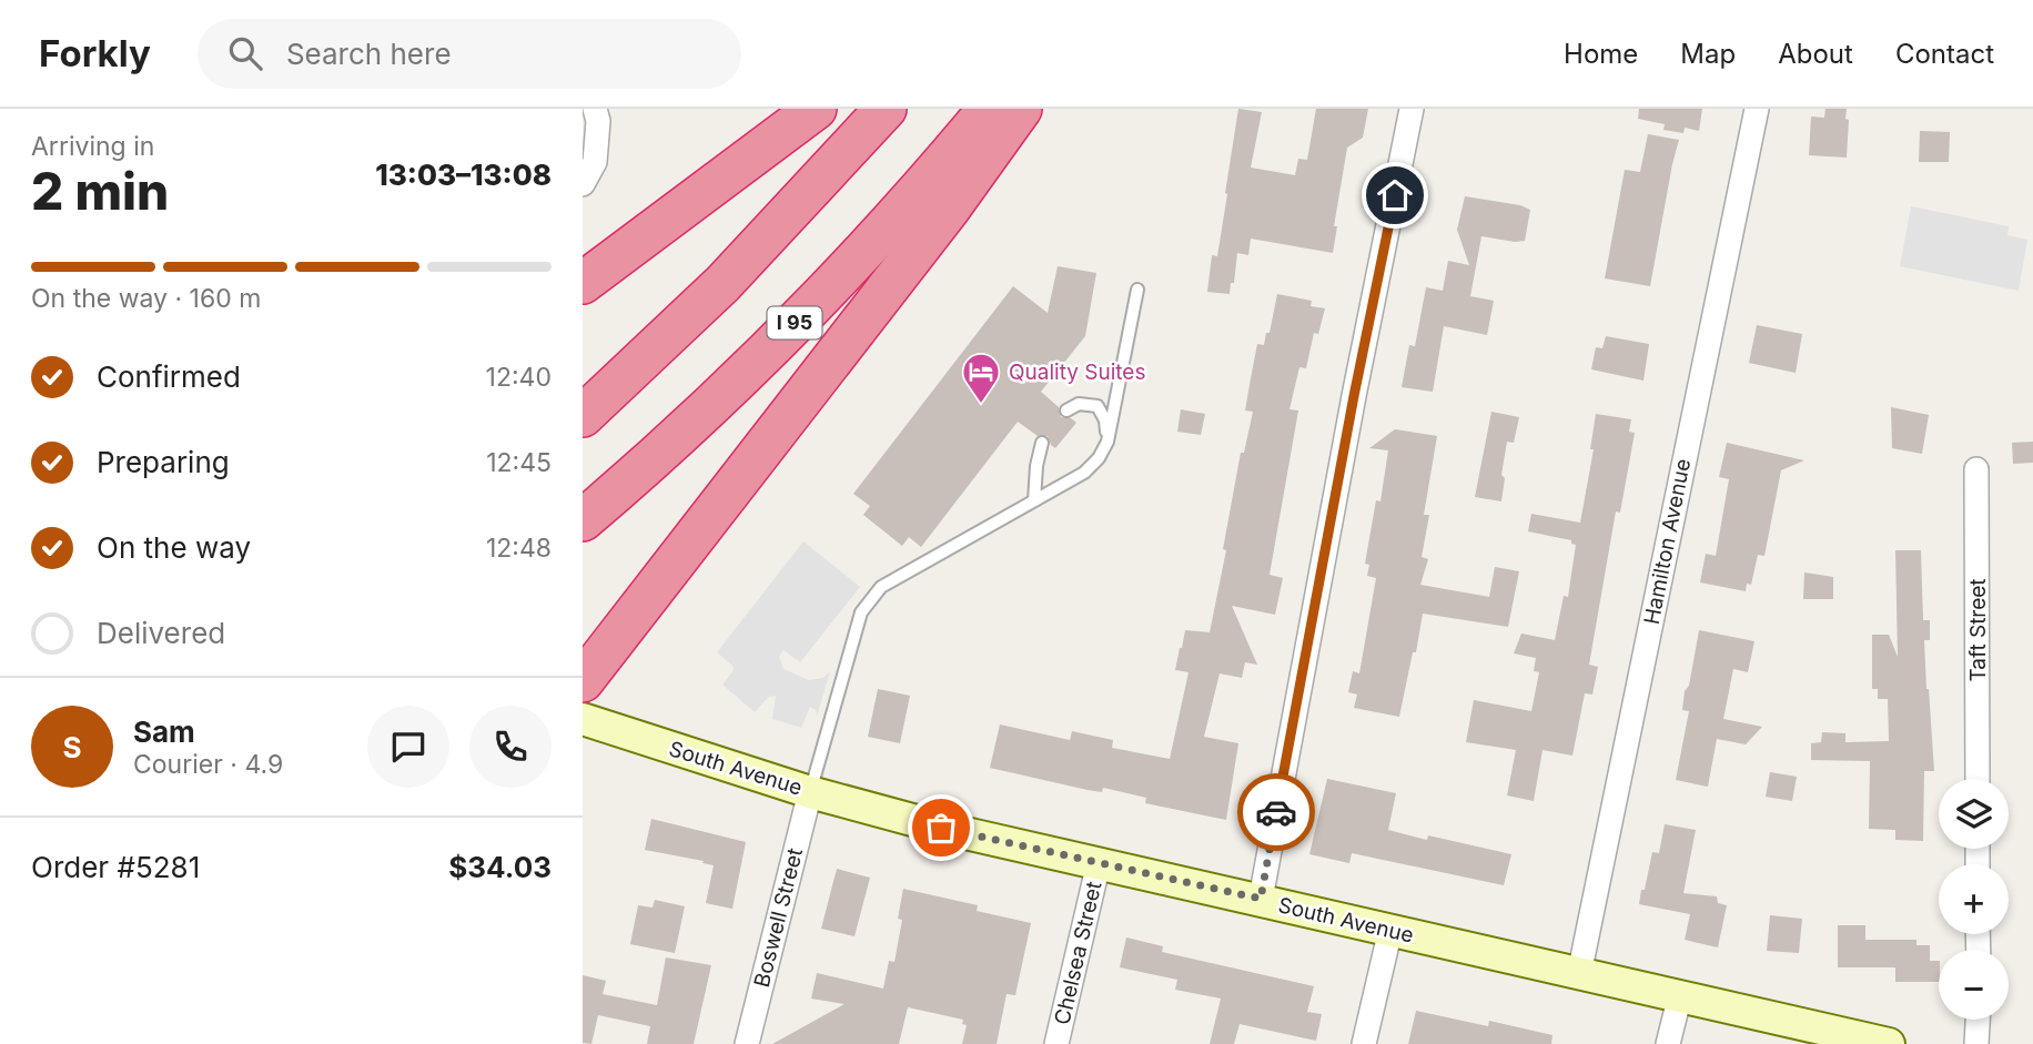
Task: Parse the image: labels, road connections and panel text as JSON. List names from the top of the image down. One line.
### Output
{"streets":{"highway":["I 95"],"main road":["South Avenue"],"street":["Hamilton Avenue","Taft Street","Boswell Street","Chelsea Street"]},"crossings":[["Hamilton Avenue","South Avenue"],["South Avenue","Boswell Street"],["South Avenue","Chelsea Street"]],"places":{"hotel":["Quality Suites"]},"page":{"header":"Forkly","search":"Search here","nav":["Home","Map","About","Contact"],"heading":["2 min","Arriving in","13:03–13:08"],"panel":["Sam","Courier · 4.9","Order #5281","$34.03"],"bar":"On the way · 160 m","list":[["Confirmed","12:40"],["Preparing","12:45"],["On the way","12:48"],"Delivered"],"round":"S","map_buttons":["+","−"]}}
